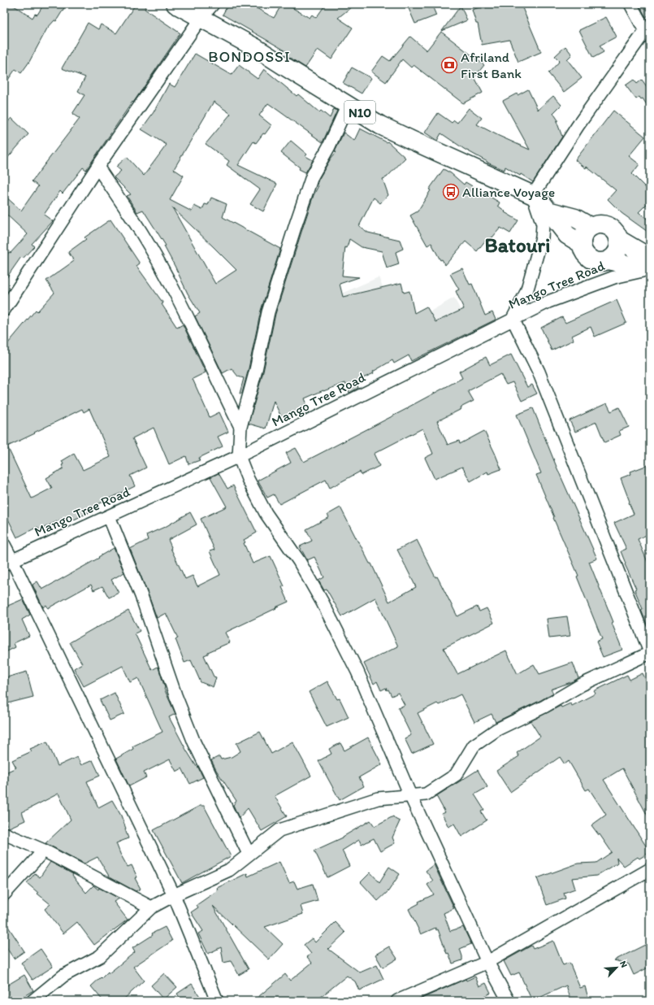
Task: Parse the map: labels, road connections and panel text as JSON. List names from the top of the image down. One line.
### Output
{"streets":{"highway":["N10"],"street":["Mango Tree Road"]},"districts":["BONDOSSI","Batouri"],"places":{"bank":["Afriland First Bank"],"bus stop":["Alliance Voyage"]},"north":"top right"}
